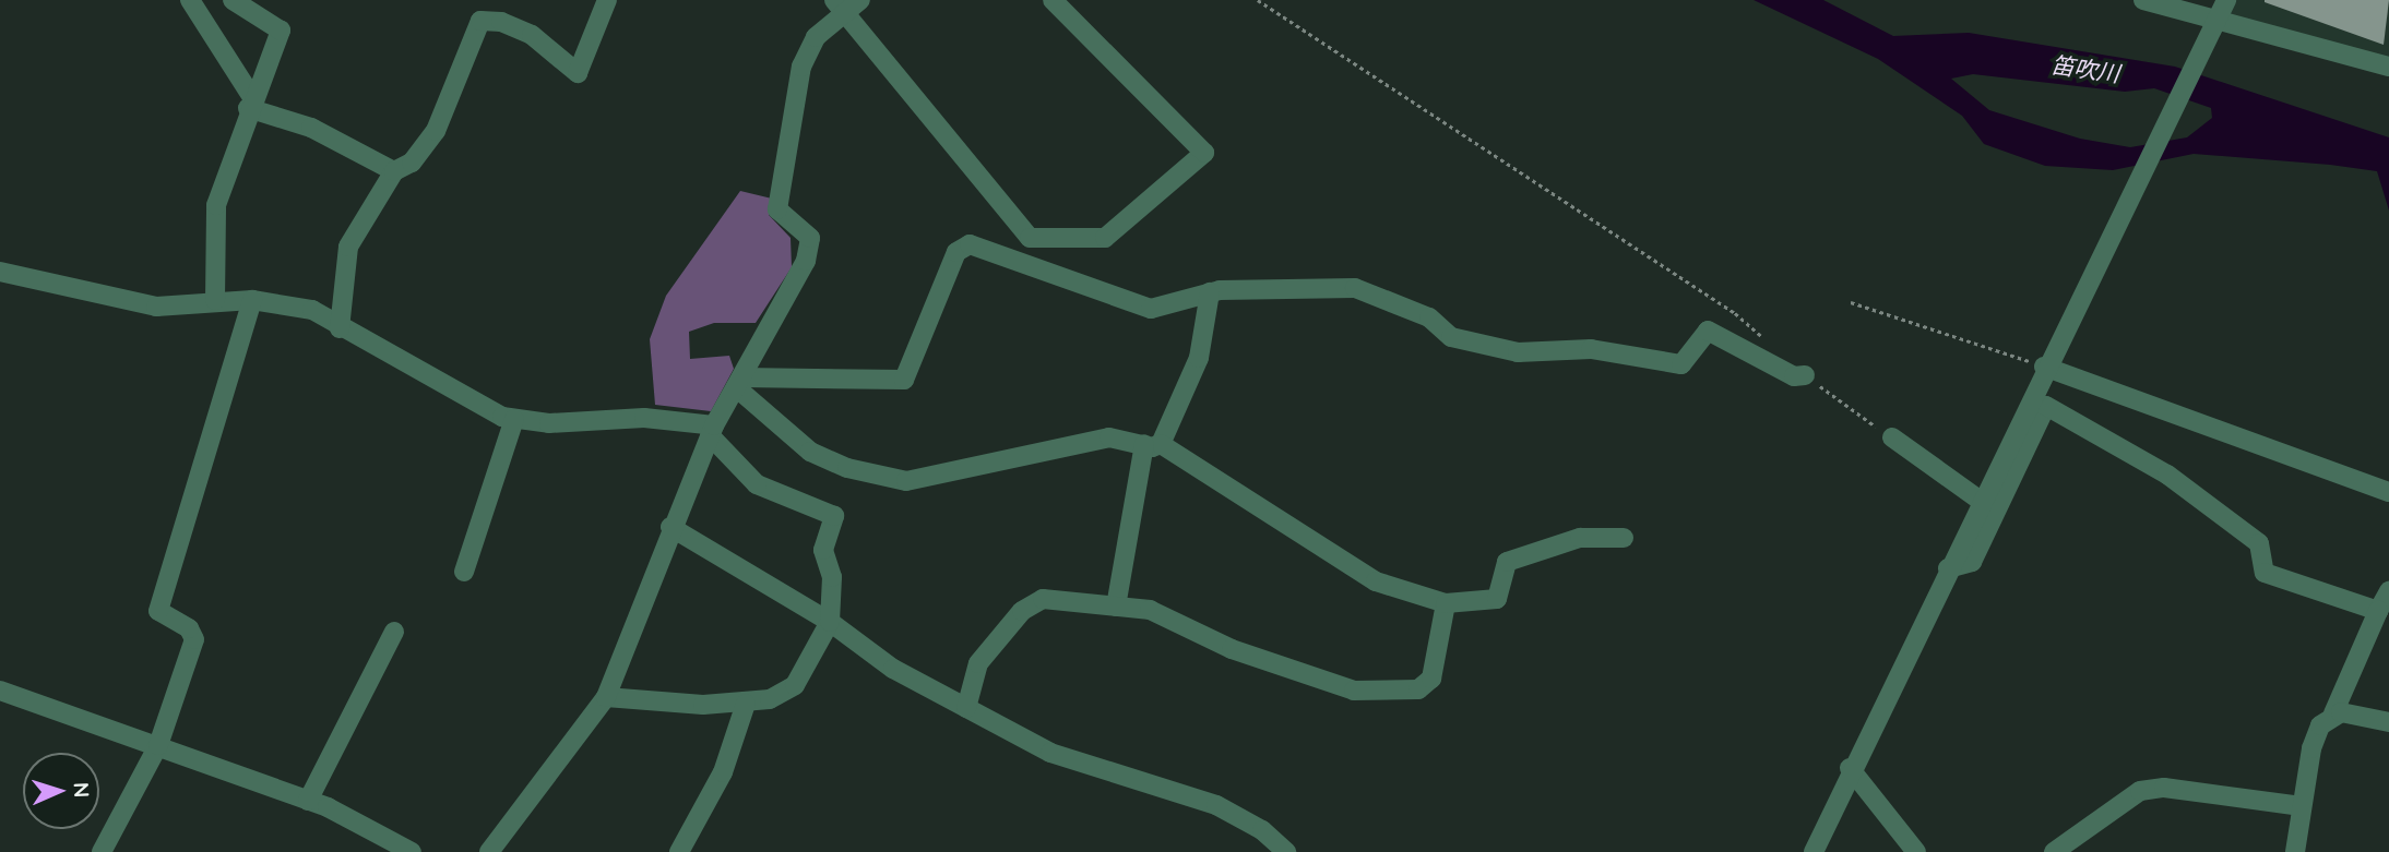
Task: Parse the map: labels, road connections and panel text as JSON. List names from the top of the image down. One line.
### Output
{"water":["笛吹川"],"north":"right"}
